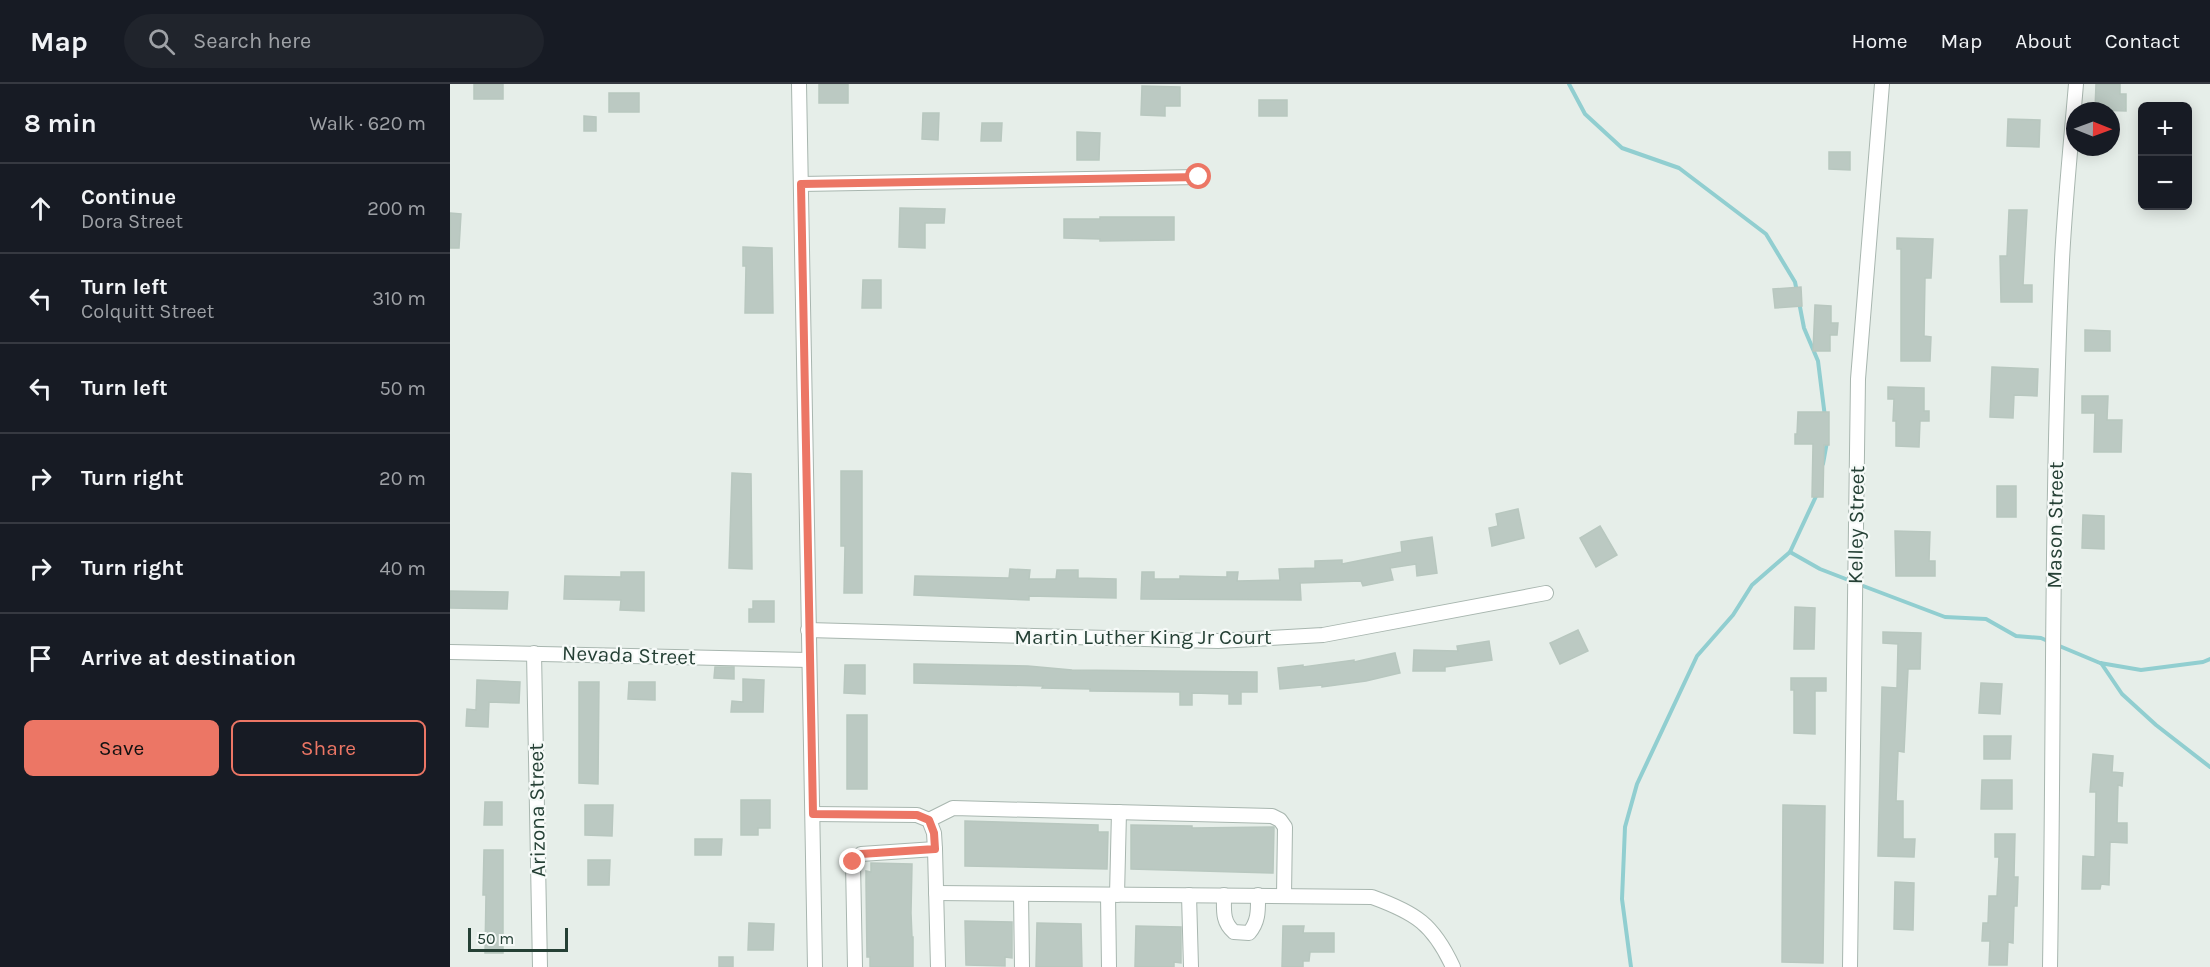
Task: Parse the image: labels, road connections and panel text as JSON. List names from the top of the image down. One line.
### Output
{"streets":{"street":["Kelley Street","Mason Street","Martin Luther King Jr Court","Nevada Street","Arizona Street"]},"crossings":[["Nevada Street","Arizona Street"]],"scale_bar":"50 m","north":"right","page":{"header":"Map","search":"Search here","nav":["Home","Map","About","Contact"],"heading":["8 min","Walk · 620 m"],"map_buttons":["+","−"],"list":[["Continue","Dora Street","200 m"],["Turn left","Colquitt Street","310 m"],["Turn left","50 m"],["Turn right","20 m"],["Turn right","40 m"],"Arrive at destination"],"buttons":["Save","Share"],"scale":"50 m"}}
